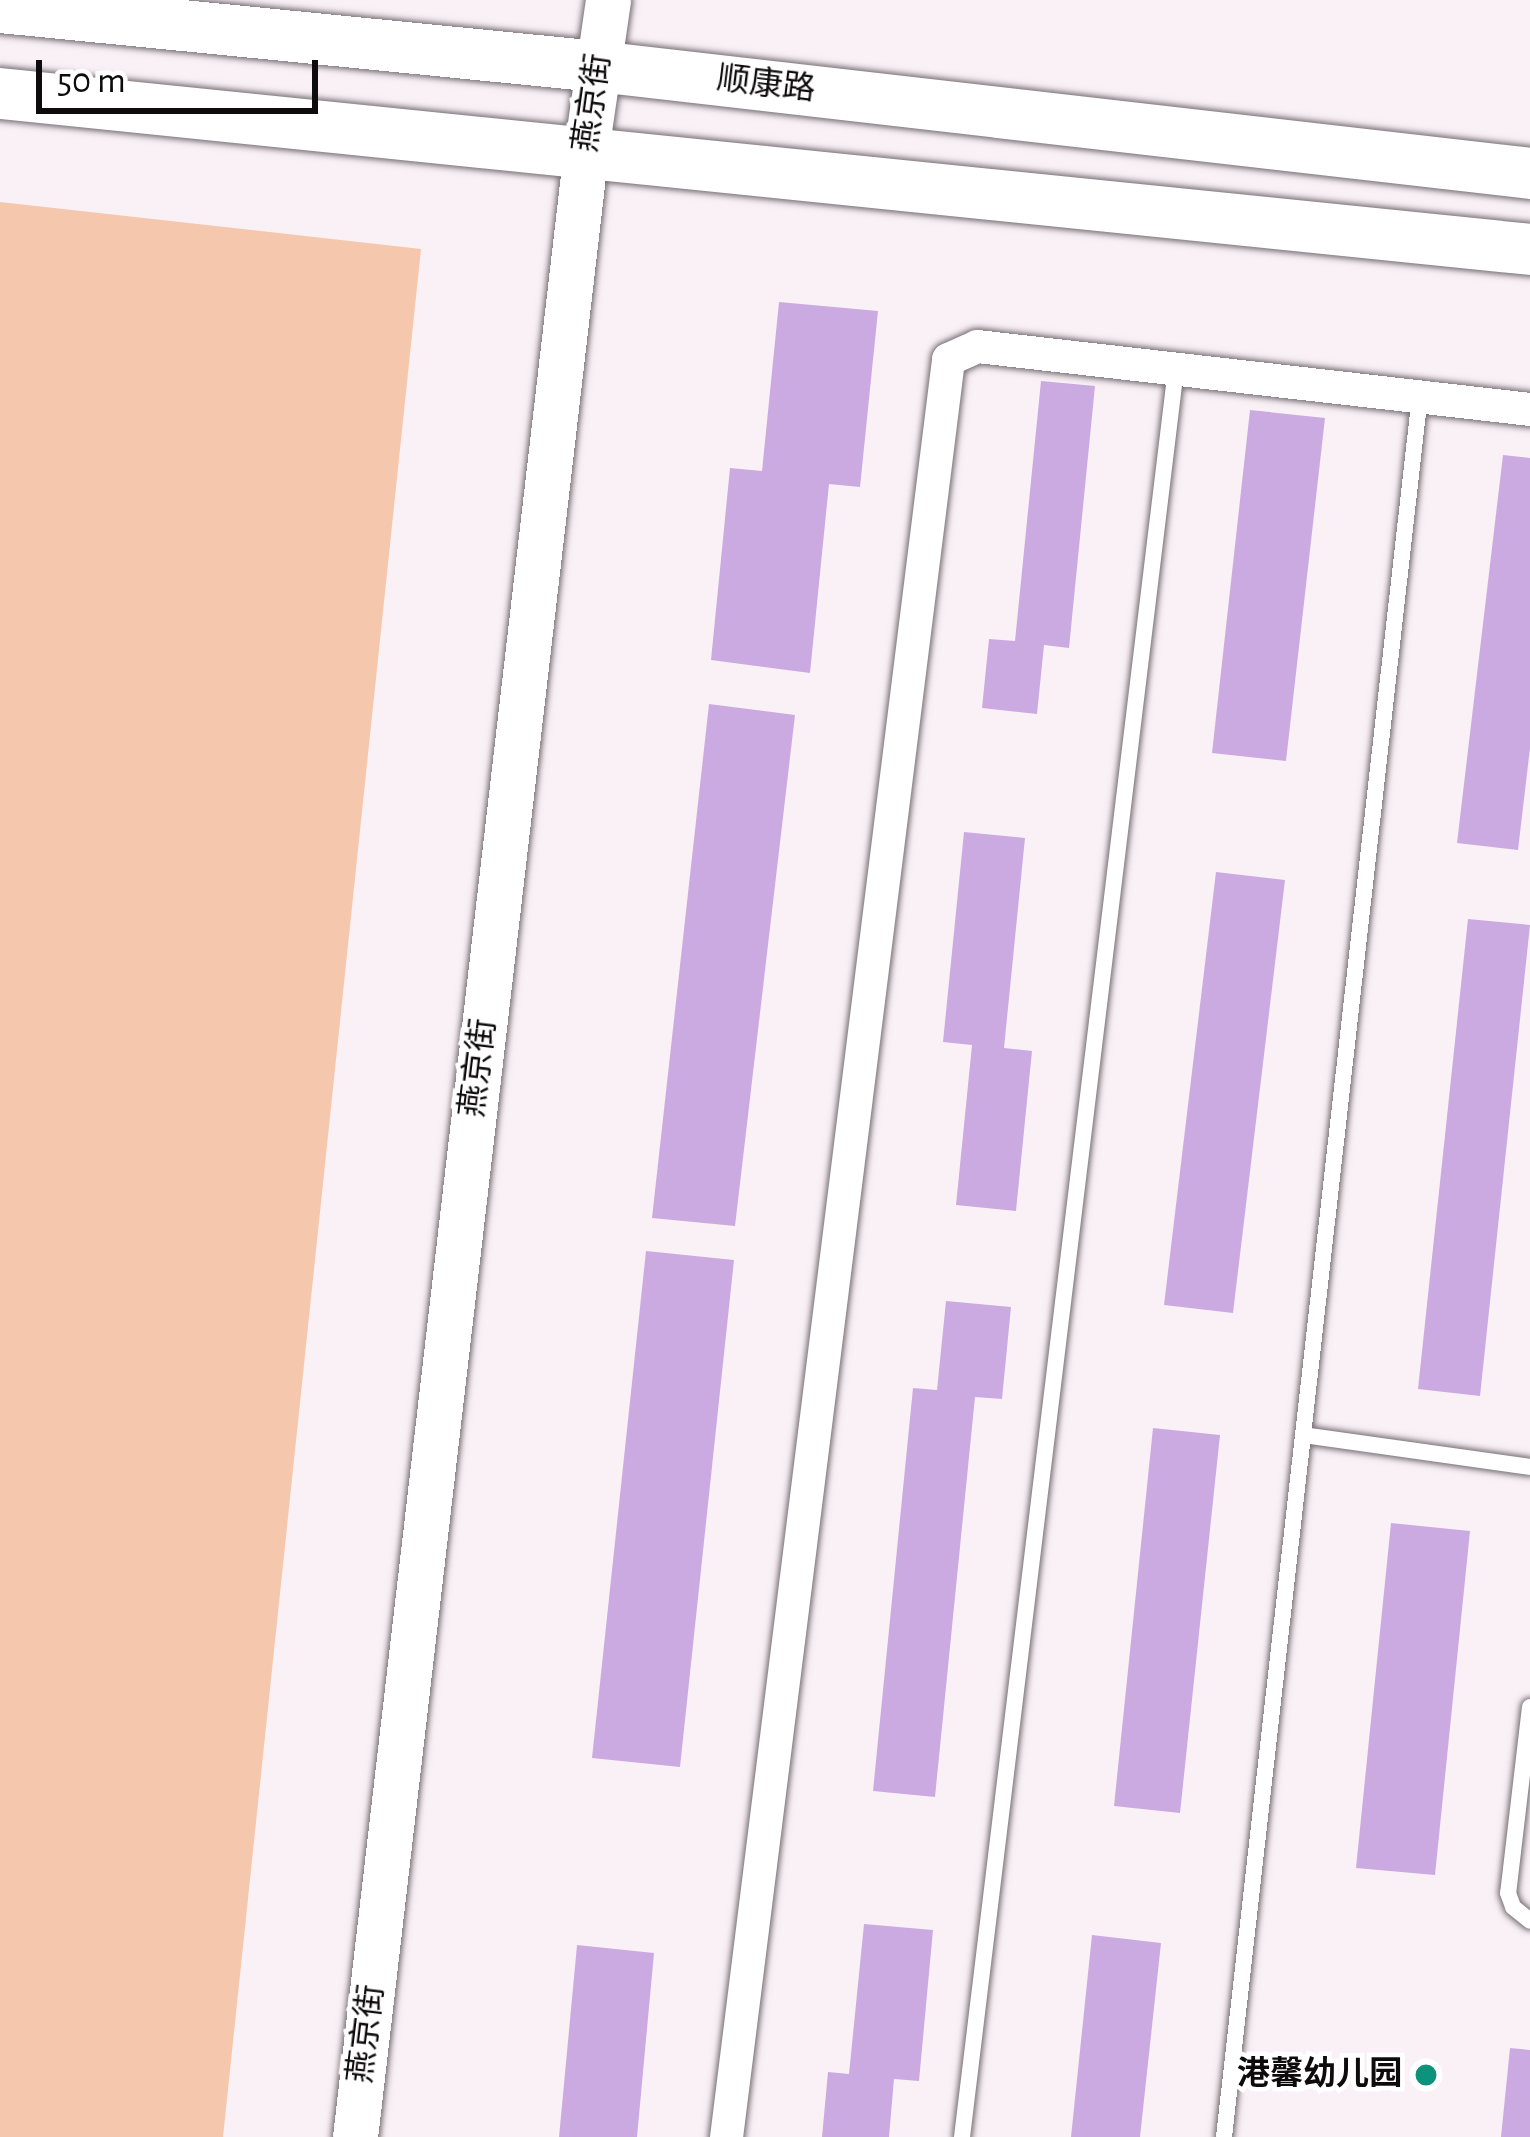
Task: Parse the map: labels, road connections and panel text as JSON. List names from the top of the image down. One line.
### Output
{"streets":{"main road":["顺康路","燕京街"]},"crossings":[["顺康路","燕京街"]],"places":["港馨幼儿园"],"scale_bar":"50 m"}
